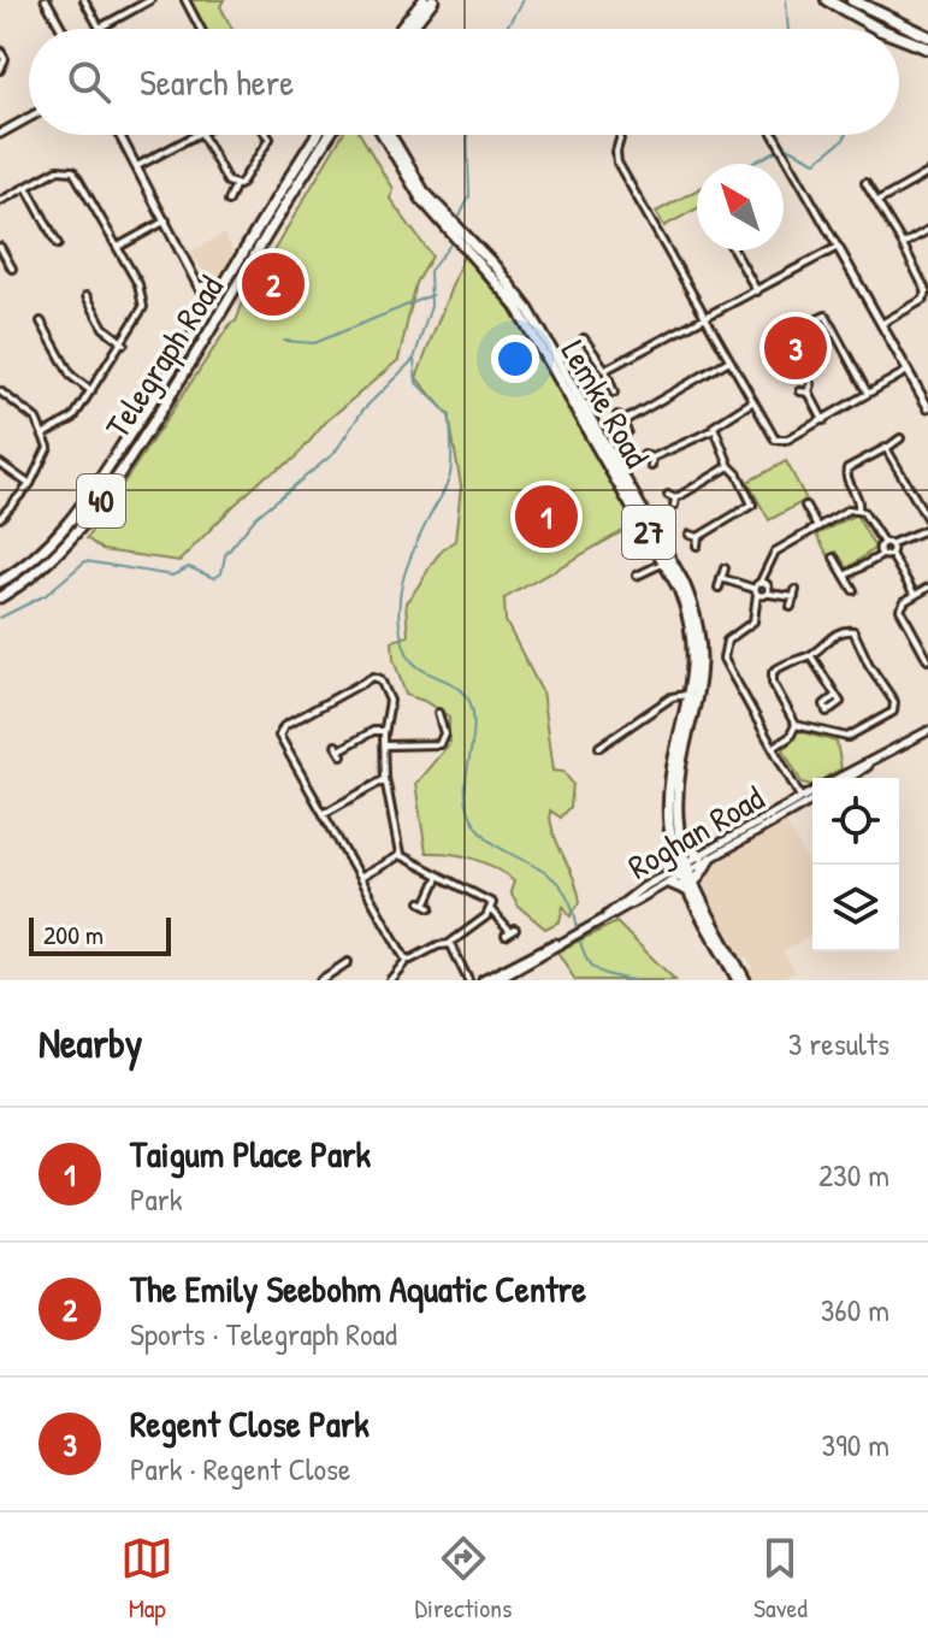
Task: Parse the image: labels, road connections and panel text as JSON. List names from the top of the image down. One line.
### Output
{"streets":{"main road":["Telegraph Road","Lemke Road","40","27","Roghan Road"]},"crossings":[["Lemke Road","27"],["Lemke Road","Roghan Road"],["27","Roghan Road"]],"scale_bar":"200 m","north":"top left","page":{"search":"Search here","pins":["2","3","1"],"scale":"200 m","heading":["Nearby","3 results"],"list":[{"mark":"1","name":"Taigum Place Park","note":"Park","value":"230 m"},{"mark":"2","name":"The Emily Seebohm Aquatic Centre","note":"Sports · Telegraph Road","value":"360 m"},{"mark":"3","name":"Regent Close Park","note":"Park · Regent Close","value":"390 m"}],"nav":["Map","Directions","Saved"]}}
